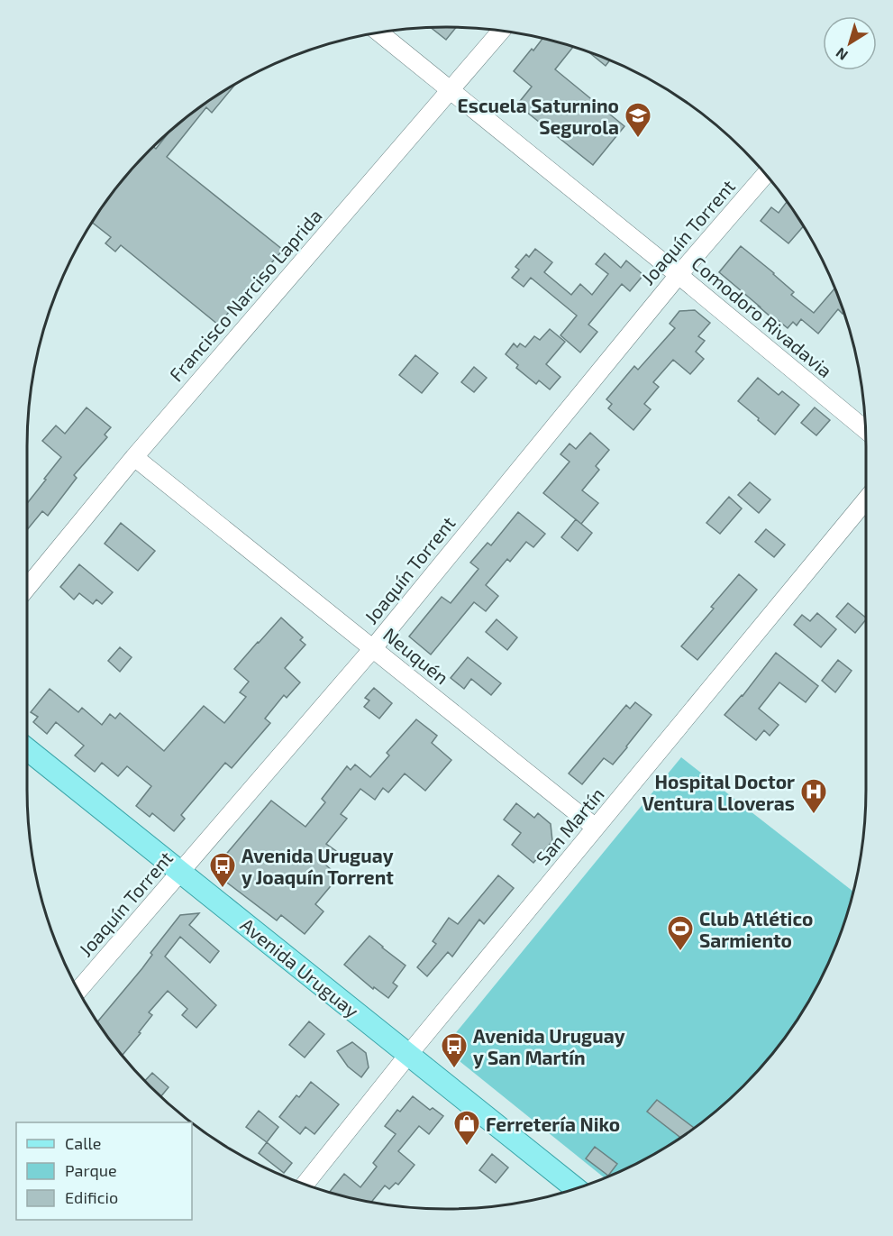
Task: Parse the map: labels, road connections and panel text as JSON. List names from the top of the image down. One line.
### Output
{"streets":{"main road":["Avenida Uruguay"],"street":["Joaquín Torrent","Francisco Narciso Laprida","Comodoro Rivadavia","Neuquén","San Martín"]},"crossings":[["Joaquín Torrent","Comodoro Rivadavia"],["Joaquín Torrent","Neuquén"],["Joaquín Torrent","Avenida Uruguay"],["Francisco Narciso Laprida","Comodoro Rivadavia"],["Francisco Narciso Laprida","Neuquén"],["Neuquén","San Martín"],["San Martín","Avenida Uruguay"]],"places":{"school or university":["Escuela Saturnino Segurola"],"hospital":["Hospital Doctor Ventura Lloveras"],"bus stop":["Avenida Uruguay y Joaquín Torrent","Avenida Uruguay y San Martín"],"sports":["Club Atlético Sarmiento"],"shop":["Ferretería Niko"]},"legend":["Calle","Parque","Edificio"],"north":"bottom left"}
